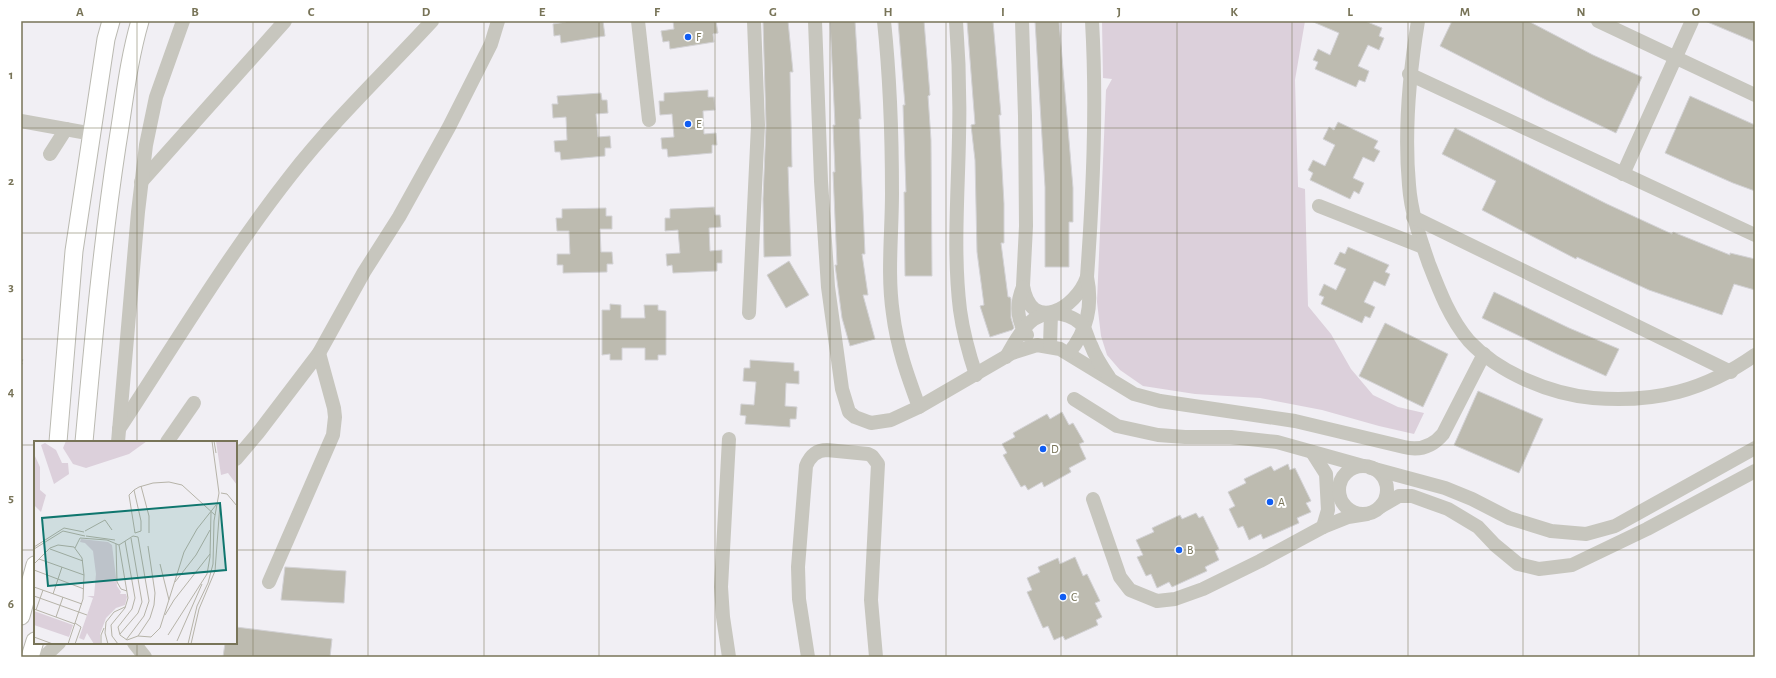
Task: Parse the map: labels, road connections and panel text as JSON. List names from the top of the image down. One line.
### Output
{"places":["F","E","D","A","B","C"],"grid":{"columns":["A","B","C","D","E","F","G","H","I","J","K","L","M","N","O"],"rows":["1","2","3","4","5","6"]}}
